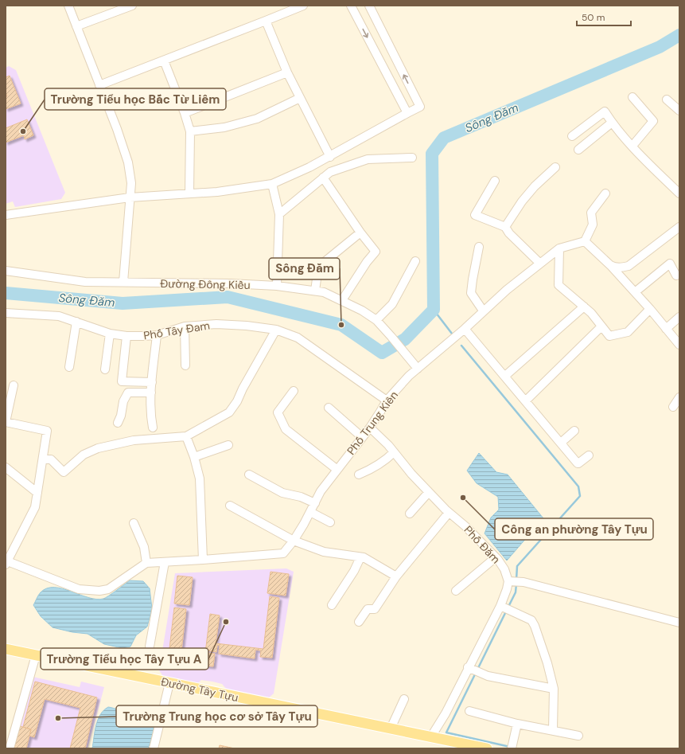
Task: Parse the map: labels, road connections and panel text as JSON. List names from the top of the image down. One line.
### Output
{"streets":{"main road":["Đường Tây Tựu"],"street":["Đường Đông Kiều","Phố Tây Đam","Phố Trung Kiên","Phố Đăm"]},"crossings":[["Đường Đông Kiều","Phố Trung Kiên"],["Phố Tây Đam","Phố Trung Kiên"],["Phố Trung Kiên","Phố Đăm"]],"water":["Sông Đăm"],"places":["Trường Tiểu học Bắc Từ Liêm","Sông Đăm","Công an phường Tây Tựu","Trường Tiểu học Tây Tựu A","Trường Trung học cơ sở Tây Tựu"],"scale_bar":"50 m"}
